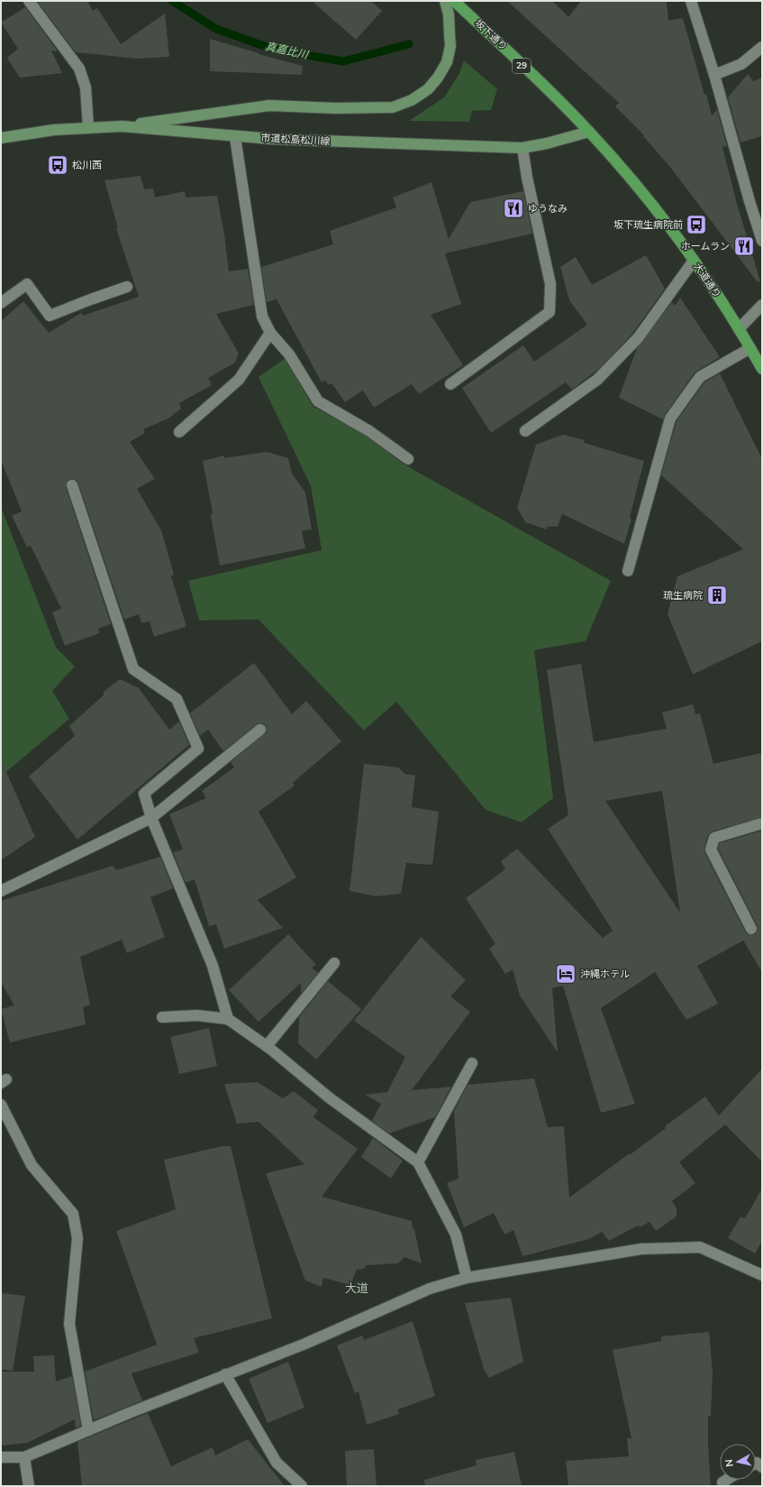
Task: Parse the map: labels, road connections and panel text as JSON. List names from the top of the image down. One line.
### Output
{"streets":{"main road":["坂下通り","29","大道通り"],"street":["市道松島松川線"]},"crossings":[["坂下通り","市道松島松川線"],["坂下通り","大道通り"],["市道松島松川線","大道通り"]],"districts":["大道"],"water":["真嘉比川"],"places":{"bus stop":["松川西","坂下琉生病院前"],"restaurant":["ゆうなみ","ホームラン"],"building":["琉生病院"],"hotel":["沖縄ホテル"]},"north":"left"}
